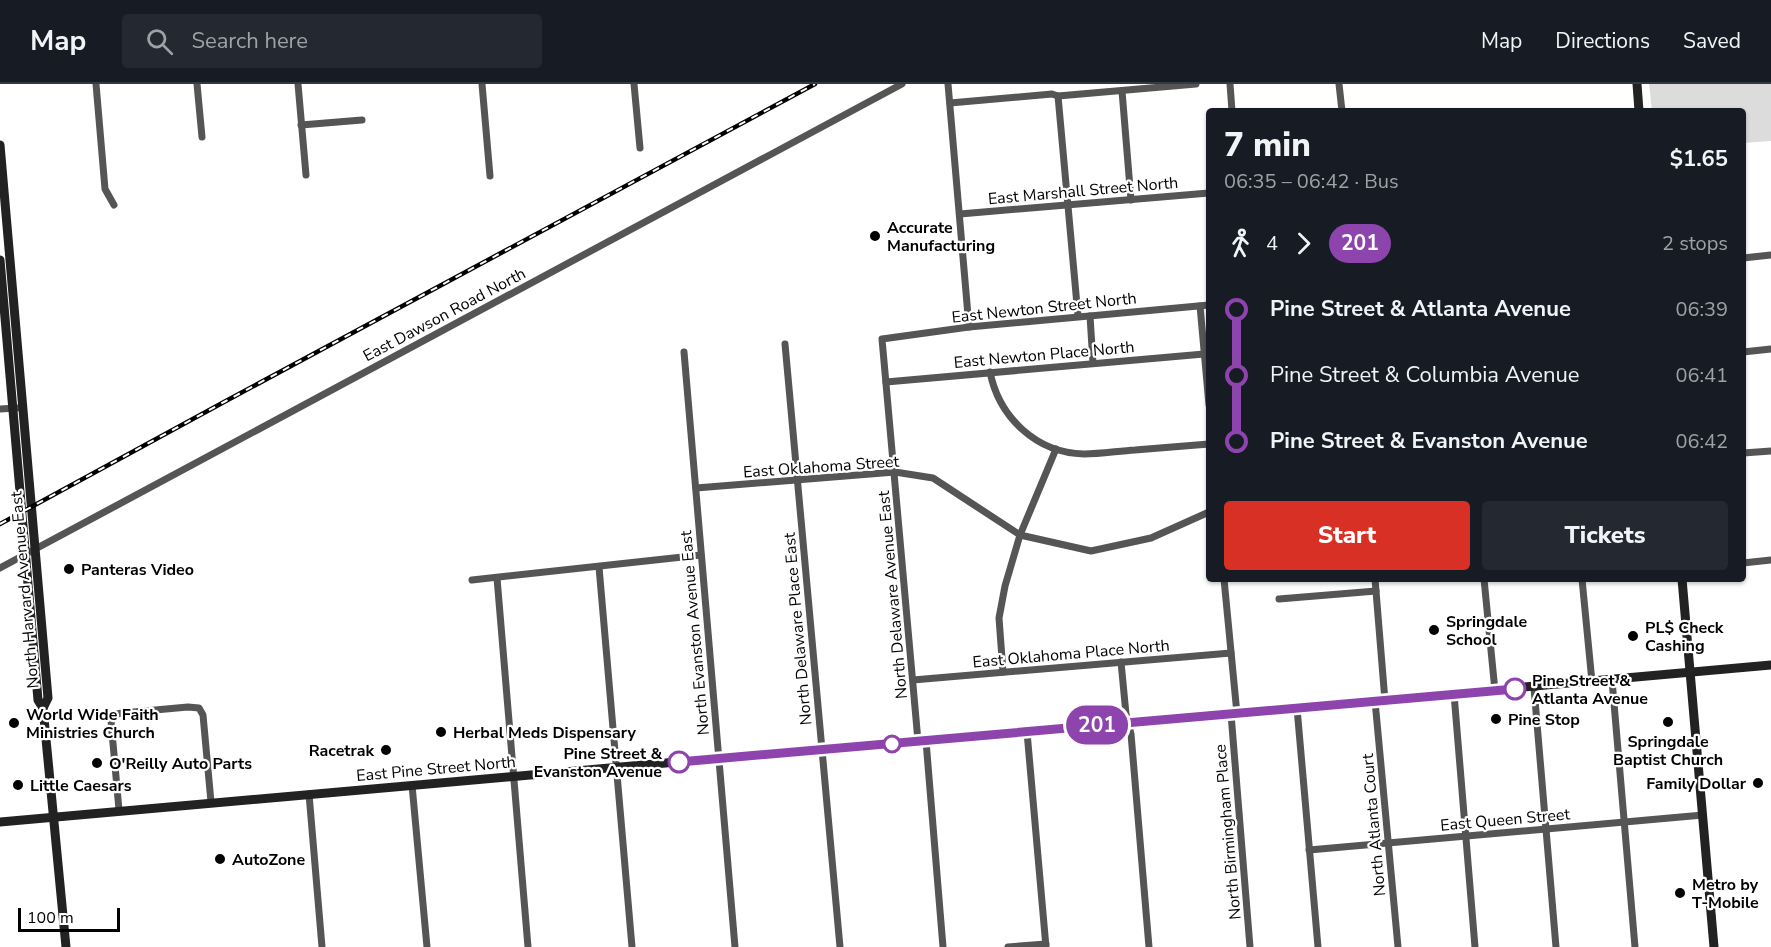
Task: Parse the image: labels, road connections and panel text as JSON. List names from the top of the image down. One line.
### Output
{"streets":{"main road":["North Harvard Avenue East","East Pine Street North"],"street":["East Marshall Street North","East Newton Street North","East Dawson Road North","East Newton Place North","East Oklahoma Street","North Delaware Avenue East","North Delaware Place East","North Evanston Avenue East","East Oklahoma Place North","East Queen Street","North Atlanta Court","North Birmingham Place"]},"crossings":[["East Newton Street North","North Delaware Avenue East"],["East Dawson Road North","North Harvard Avenue East"],["East Newton Place North","North Delaware Avenue East"],["East Oklahoma Street","North Delaware Avenue East"],["East Oklahoma Street","North Delaware Place East"],["East Oklahoma Street","North Evanston Avenue East"],["North Harvard Avenue East","East Pine Street North"],["North Delaware Avenue East","East Oklahoma Place North"],["North Delaware Avenue East","East Pine Street North"],["North Delaware Place East","East Pine Street North"],["North Evanston Avenue East","East Pine Street North"],["East Oklahoma Place North","North Birmingham Place"],["East Pine Street North","North Atlanta Court"],["East Pine Street North","North Birmingham Place"],["East Queen Street","North Atlanta Court"]],"places":["Accurate Manufacturing","Panteras Video","Springdale School","PL$ Check Cashing","Pine Street & Atlanta Avenue","Pine Stop","Springdale Baptist Church","World Wide Faith Ministries Church","Herbal Meds Dispensary","Racetrak","Pine Street & Evanston Avenue","O'Reilly Auto Parts","Family Dollar","Little Caesars","AutoZone","Metro by T-Mobile"],"lines":["bus line 201"],"scale_bar":"100 m","page":{"header":"Map","search":"Search here","nav":["Map","Directions","Saved"],"on_map":"201","heading":["7 min","06:35 – 06:42 · Bus","$1.65"],"legs":["4","201","2 stops"],"list":[{"name":"Pine Street & Atlanta Avenue","value":"06:39"},{"name":"Pine Street & Columbia Avenue","value":"06:41"},{"name":"Pine Street & Evanston Avenue","value":"06:42"}],"buttons":["Start","Tickets"],"scale":"100 m"}}
